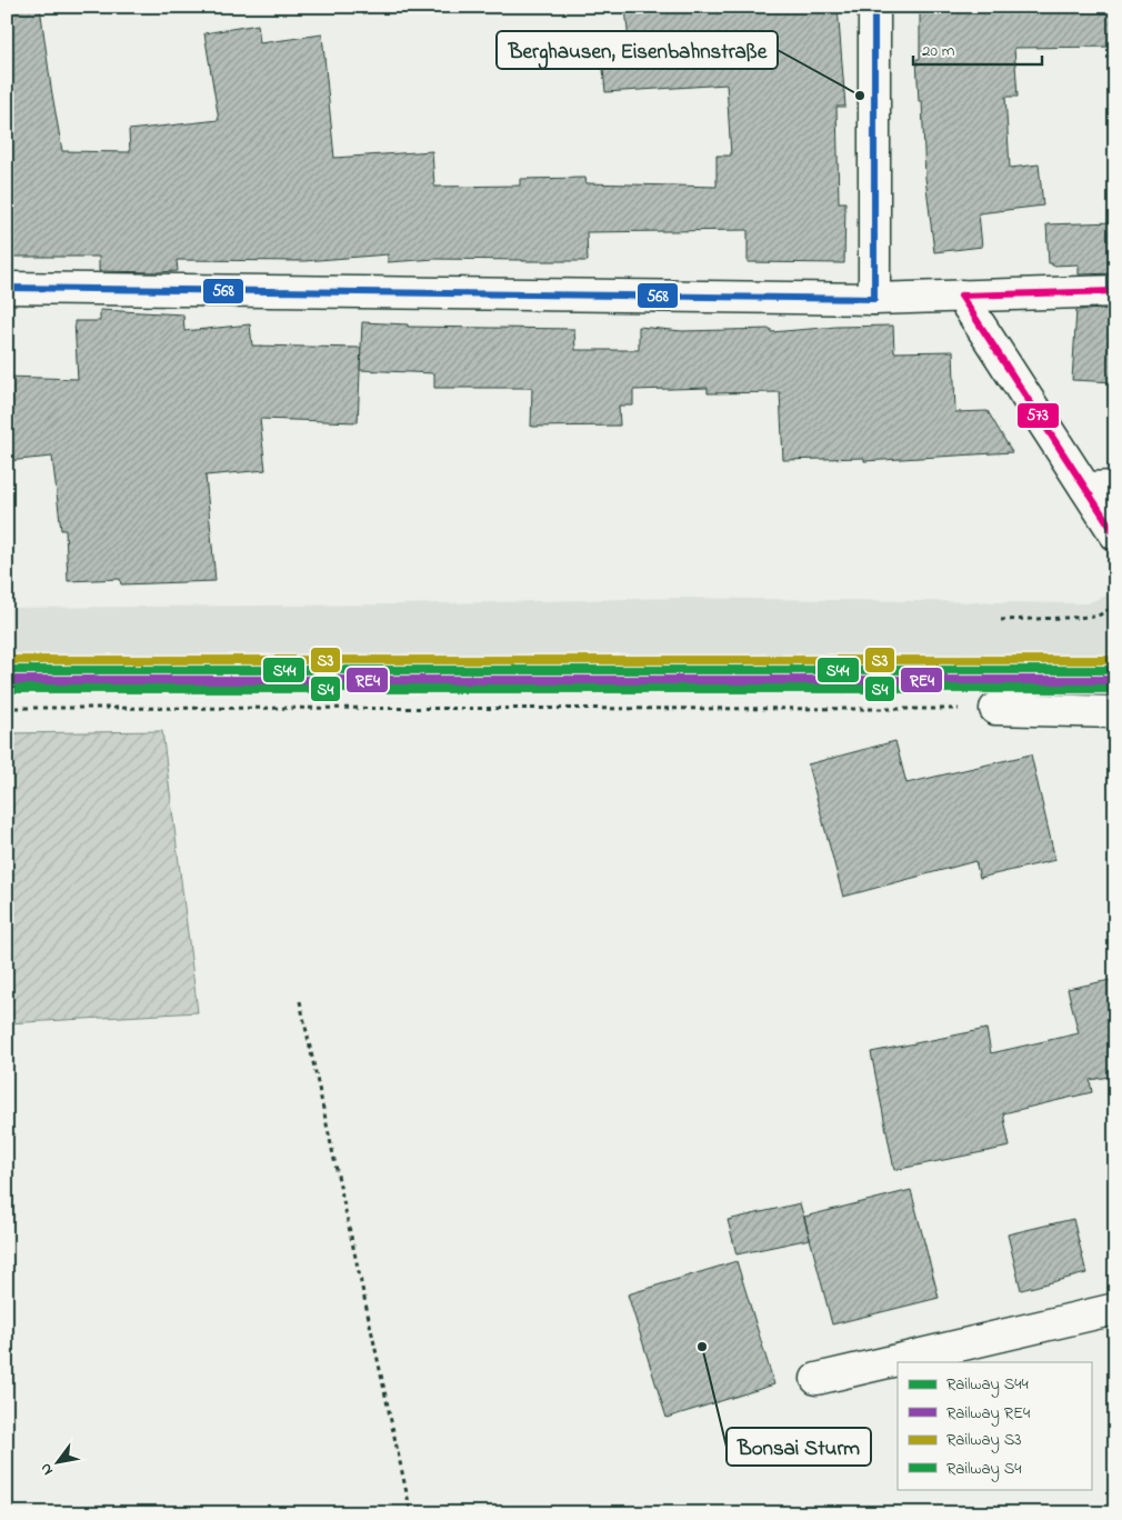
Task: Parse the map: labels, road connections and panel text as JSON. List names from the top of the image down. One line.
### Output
{"places":["Berghausen, Eisenbahnstraße","Bonsai Sturm"],"lines":["transit line 568","transit line 573","rail line S3","rail line S44","rail line RE4","rail line S4"],"legend":["Railway S44","Railway RE4","Railway S3","Railway S4"],"scale_bar":"20 m","north":"bottom left"}
